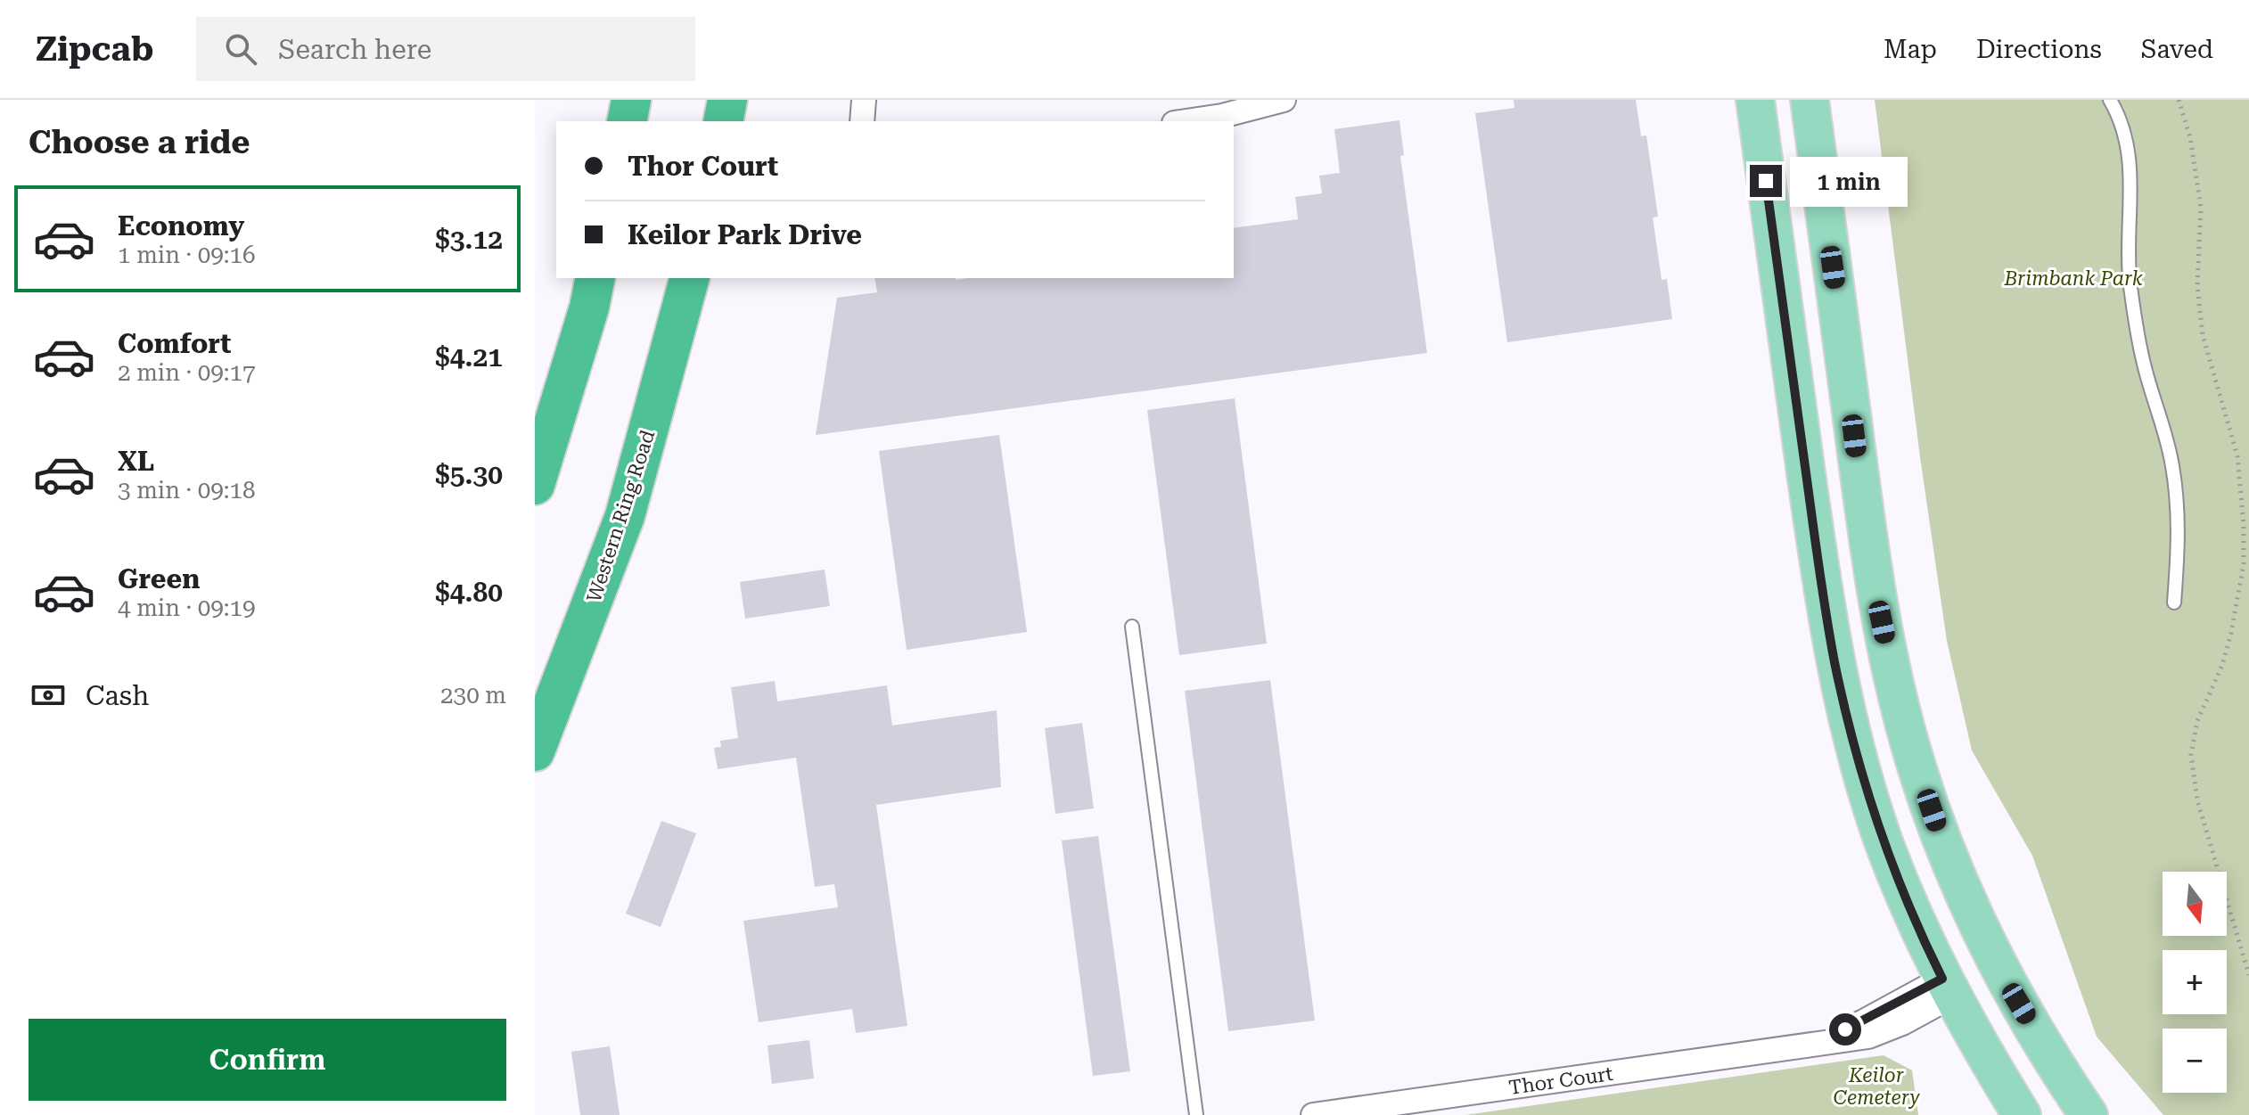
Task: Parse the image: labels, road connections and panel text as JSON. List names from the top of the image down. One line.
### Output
{"streets":{"highway":["Western Ring Road"],"street":["Thor Court"]},"parks":["Brimbank Park","Keilor Cemetery"],"north":"bottom","page":{"header":"Zipcab","search":"Search here","nav":["Map","Directions","Saved"],"heading":"Choose a ride","banner":["Thor Court","Keilor Park Drive"],"bubble":"1 min","list":[{"name":"Economy","note":"1 min · 09:16","value":"$3.12"},{"name":"Comfort","note":"2 min · 09:17","value":"$4.21"},{"name":"XL","note":"3 min · 09:18","value":"$5.30"},{"name":"Green","note":"4 min · 09:19","value":"$4.80"}],"pay":["Cash","230 m"],"map_buttons":["+","−"],"buttons":"Confirm"}}
